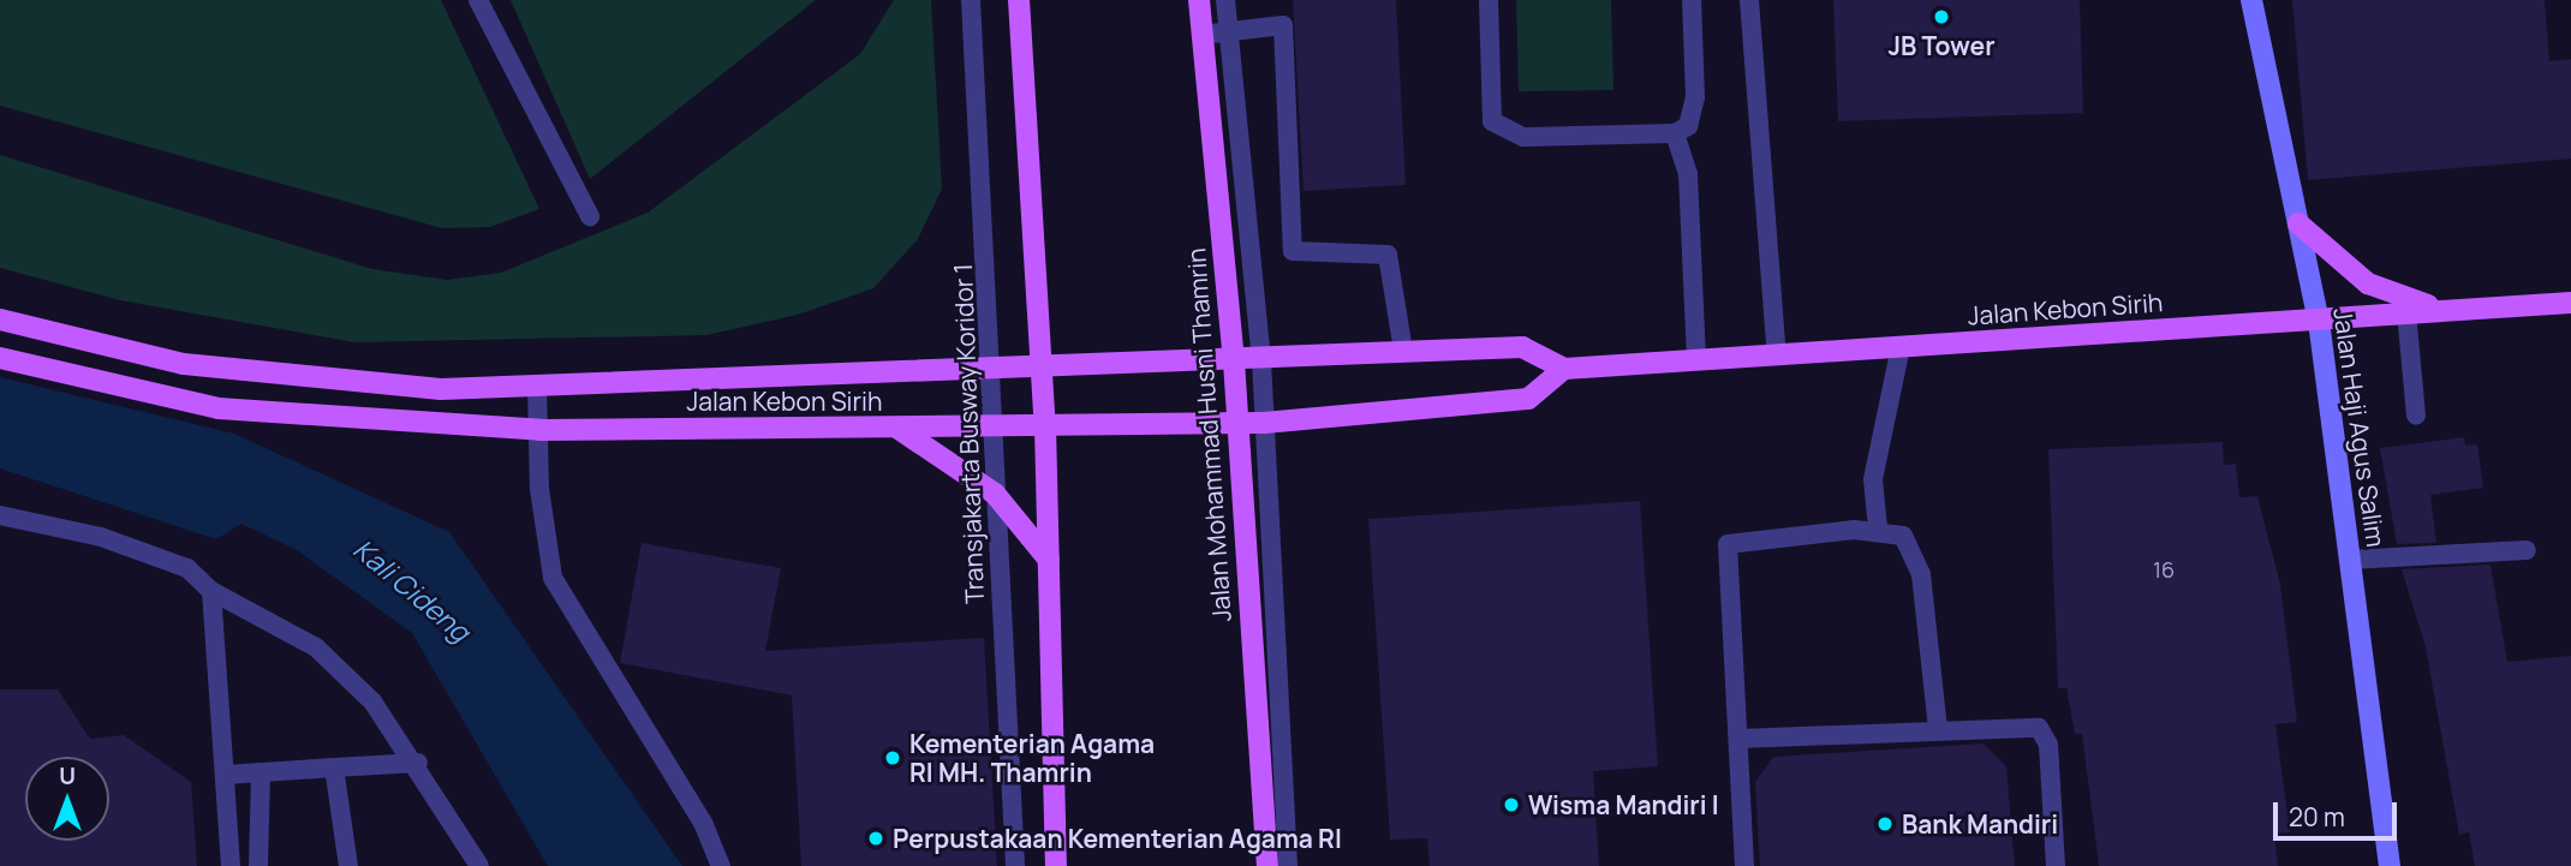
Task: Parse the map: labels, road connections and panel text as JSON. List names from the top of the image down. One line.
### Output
{"streets":{"main road":["Jalan Kebon Sirih","Jalan Mohammad Husni Thamrin"],"street":["Jalan Haji Agus Salim"],"lane":["Transjakarta Busway Koridor 1"]},"crossings":[["Jalan Kebon Sirih","Jalan Haji Agus Salim"],["Jalan Kebon Sirih","Transjakarta Busway Koridor 1"],["Jalan Kebon Sirih","Jalan Mohammad Husni Thamrin"]],"water":["Kali Cideng"],"places":["JB Tower","Kementerian Agama RI MH. Thamrin","Wisma Mandiri I","Bank Mandiri","Perpustakaan Kementerian Agama RI"],"house_numbers":["16"],"scale_bar":"20 m","north":"top"}
